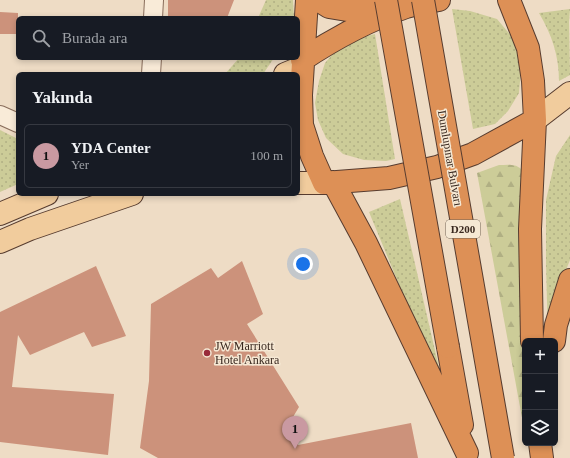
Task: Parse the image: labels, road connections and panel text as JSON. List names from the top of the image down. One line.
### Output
{"streets":{"highway":["Dumlupınar Bulvarı","D200"]},"places":["JW Marriott Hotel Ankara"],"page":{"search":"Burada ara","heading":"Yakında","list":[{"mark":"1","name":"YDA Center","note":"Yer","value":"100 m"}],"map_buttons":["+","−"],"pins":"1"}}
